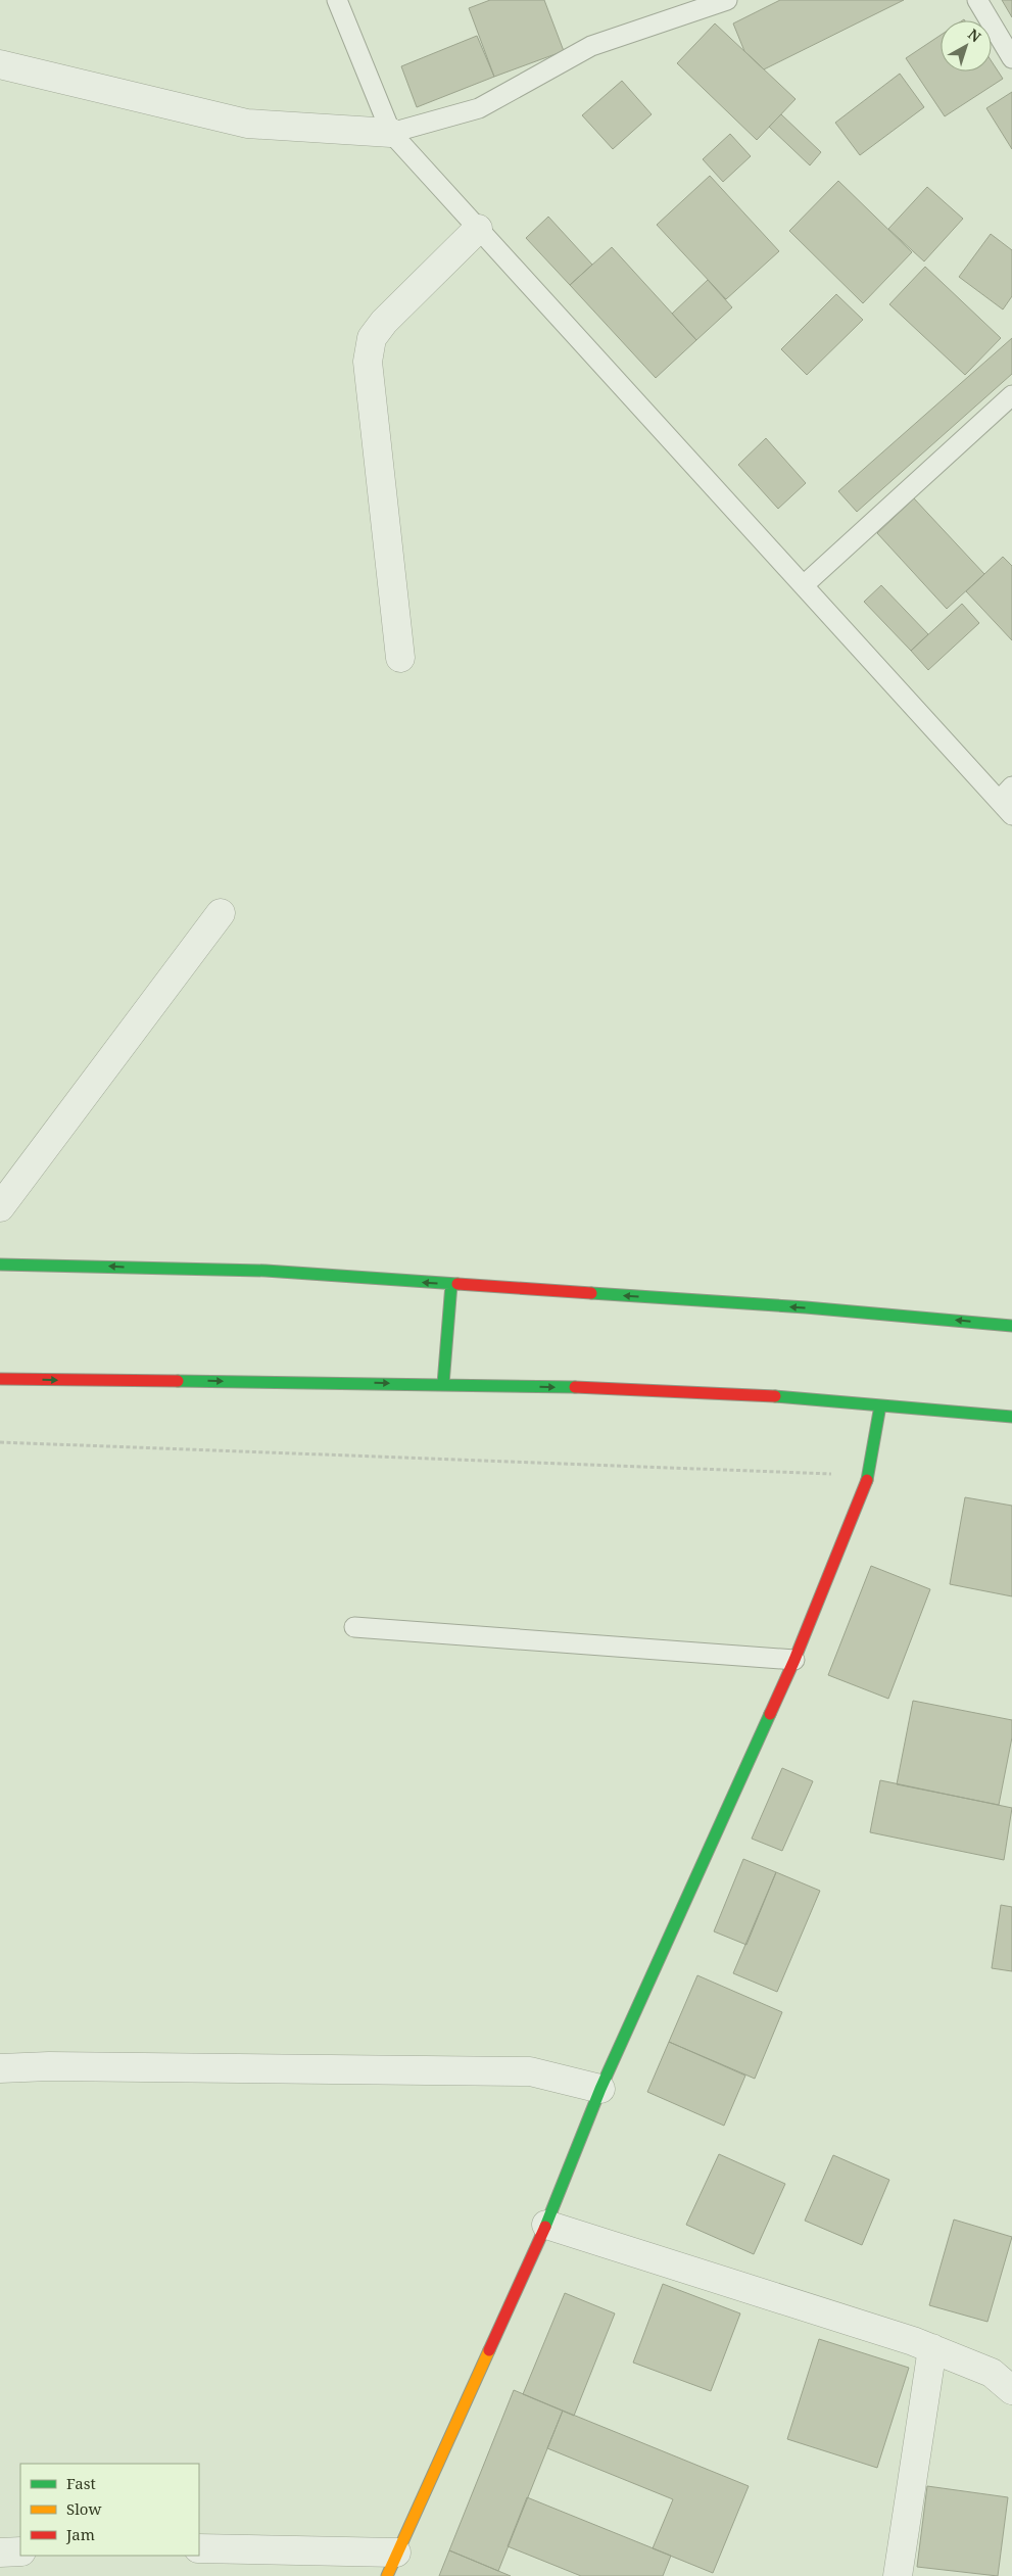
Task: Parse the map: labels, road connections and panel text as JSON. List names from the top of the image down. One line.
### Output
{"legend":["Fast","Slow","Jam"],"north":"top right"}
